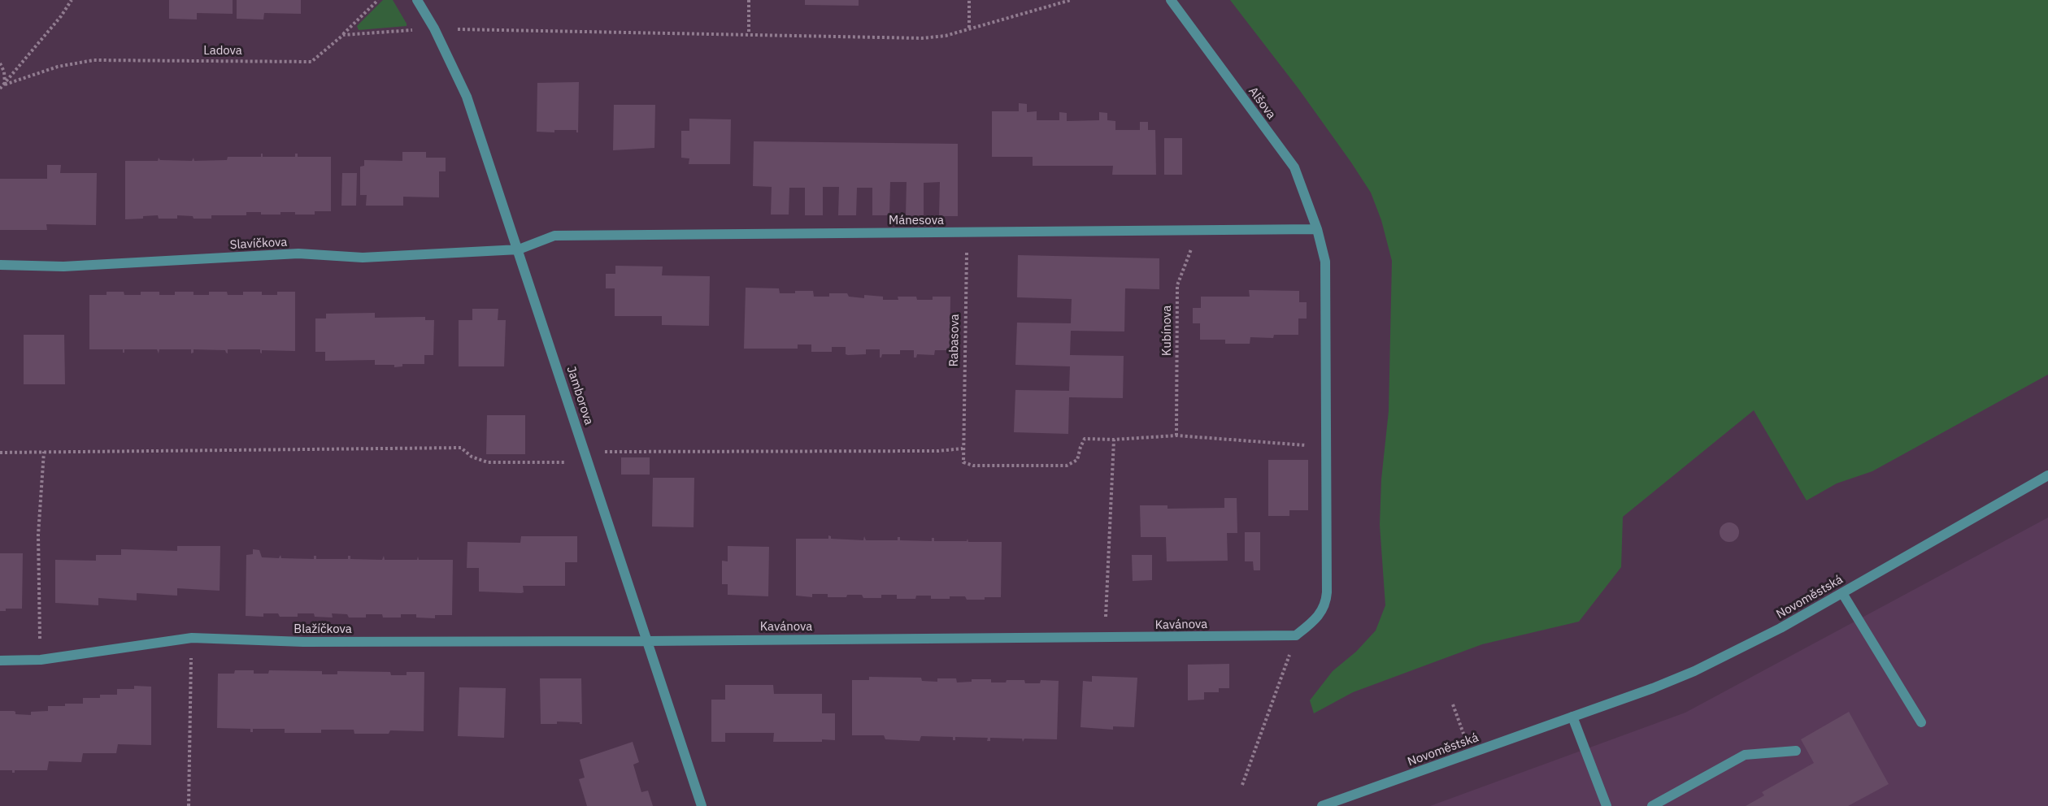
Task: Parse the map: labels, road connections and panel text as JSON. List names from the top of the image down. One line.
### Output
{"streets":{"street":["Alšova","Mánesova","Slavíčkova","Jamborova","Novoměstská","Kavánova","Blažíčkova"],"path":["Ladova","Kubínova","Rabasova"]},"crossings":[["Alšova","Mánesova"],["Mánesova","Slavíčkova"],["Mánesova","Kubínova"],["Mánesova","Rabasova"],["Mánesova","Jamborova"],["Slavíčkova","Jamborova"],["Jamborova","Kavánova"],["Jamborova","Blažíčkova"],["Kavánova","Blažíčkova"]]}
